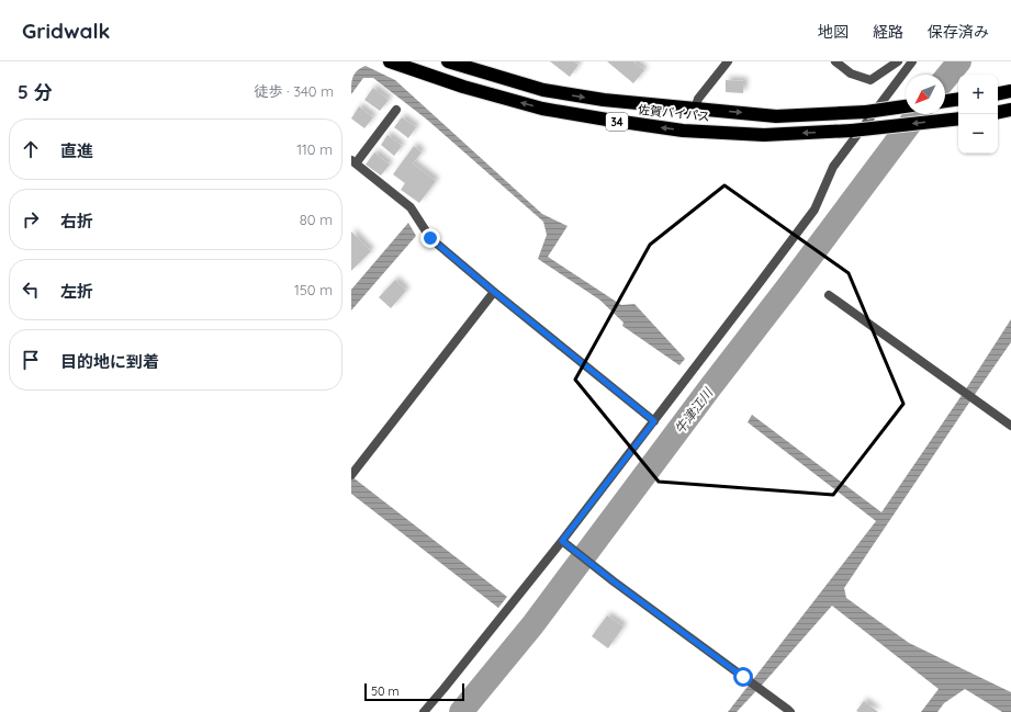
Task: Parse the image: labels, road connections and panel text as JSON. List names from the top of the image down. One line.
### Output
{"streets":{"highway":["佐賀バイパス","34"]},"water":["牛津江川"],"scale_bar":"50 m","north":"bottom left","page":{"header":"Gridwalk","nav":["地図","経路","保存済み"],"heading":["5 分","徒歩 · 340 m"],"map_buttons":["+","−"],"list":[["直進","110 m"],["右折","80 m"],["左折","150 m"],"目的地に到着"],"scale":"50 m"}}
